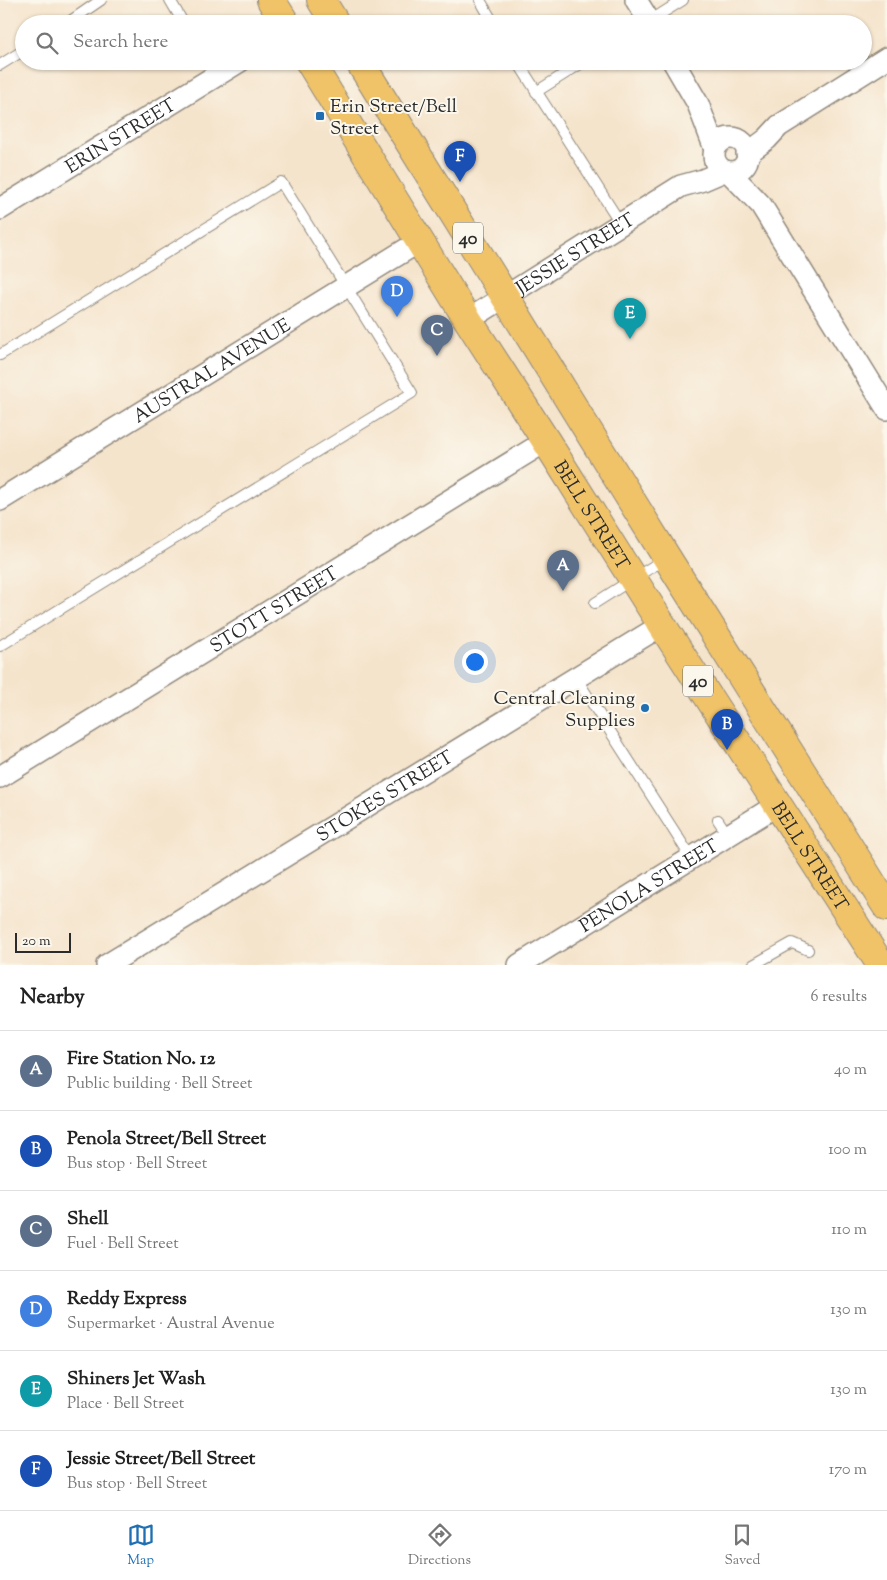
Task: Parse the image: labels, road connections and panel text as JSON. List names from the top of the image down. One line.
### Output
{"streets":{"highway":["40","BELL STREET"],"street":["ERIN STREET","JESSIE STREET","AUSTRAL AVENUE","STOTT STREET","STOKES STREET","PENOLA STREET"]},"crossings":[["JESSIE STREET","BELL STREET"],["AUSTRAL AVENUE","BELL STREET"],["BELL STREET","STOTT STREET"],["BELL STREET","STOKES STREET"],["BELL STREET","PENOLA STREET"]],"places":{"transit":["Erin Street/Bell Street"],"other":["Central Cleaning Supplies"]},"scale_bar":"20 m","page":{"search":"Search here","pins":["F","D","E","C","A","B"],"scale":"20 m","heading":["Nearby","6 results"],"list":[{"mark":"A","name":"Fire Station No. 12","note":"Public building · Bell Street","value":"40 m"},{"mark":"B","name":"Penola Street/Bell Street","note":"Bus stop · Bell Street","value":"100 m"},{"mark":"C","name":"Shell","note":"Fuel · Bell Street","value":"110 m"},{"mark":"D","name":"Reddy Express","note":"Supermarket · Austral Avenue","value":"130 m"},{"mark":"E","name":"Shiners Jet Wash","note":"Place · Bell Street","value":"130 m"},{"mark":"F","name":"Jessie Street/Bell Street","note":"Bus stop · Bell Street","value":"170 m"}],"nav":["Map","Directions","Saved"]}}
